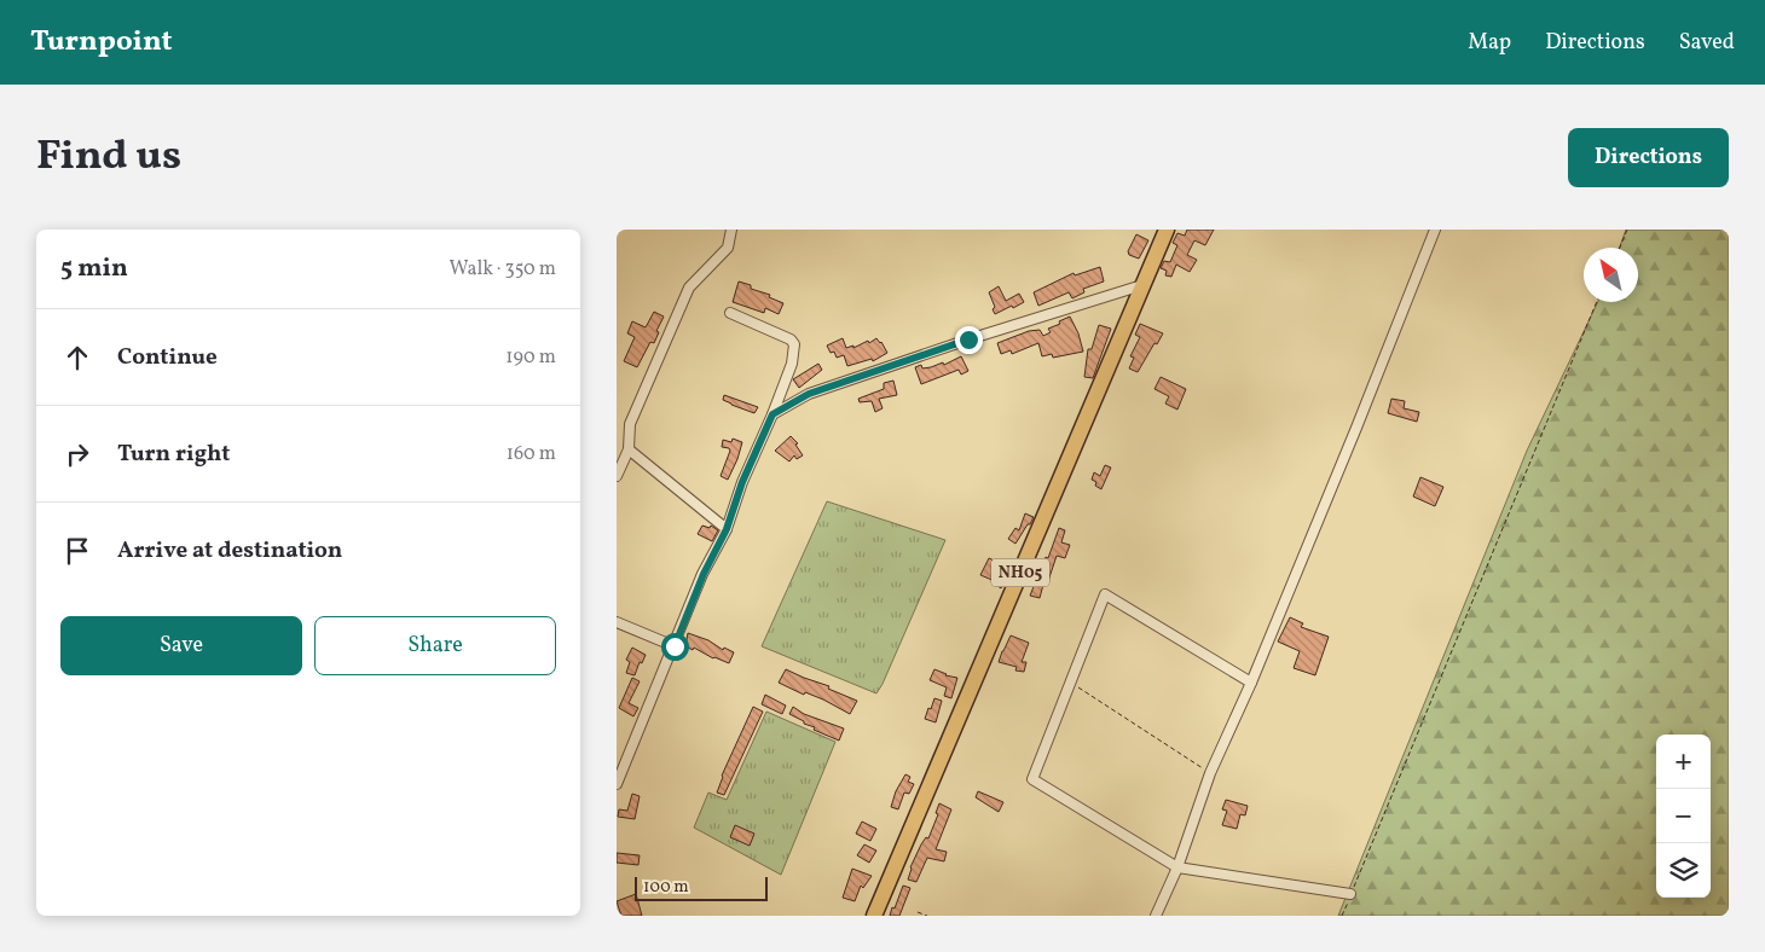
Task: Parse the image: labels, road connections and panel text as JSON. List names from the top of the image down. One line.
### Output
{"streets":{"main road":["NH05"]},"scale_bar":"100 m","north":"top left","page":{"header":"Turnpoint","nav":["Map","Directions","Saved"],"title":"Find us","buttons":["Directions",["Save","Share"]],"heading":["5 min","Walk · 350 m"],"list":[["Continue","190 m"],["Turn right","160 m"],"Arrive at destination"],"map_buttons":["+","−"],"scale":"100 m"}}
